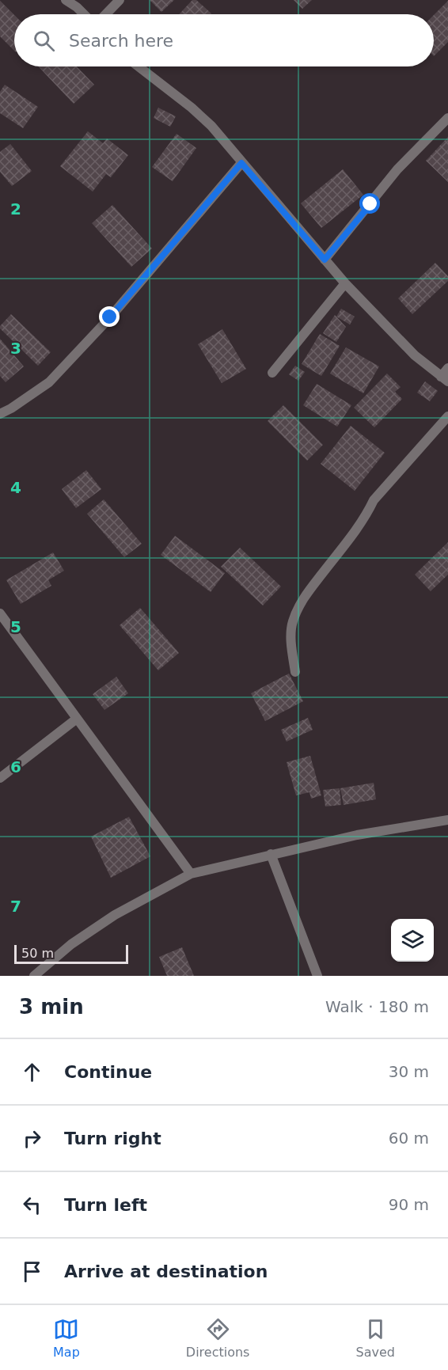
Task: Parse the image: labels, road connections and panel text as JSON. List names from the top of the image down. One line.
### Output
{"scale_bar":"50 m","page":{"search":"Search here","scale":"50 m","heading":["3 min","Walk · 180 m"],"list":[["Continue","30 m"],["Turn right","60 m"],["Turn left","90 m"],"Arrive at destination"],"nav":["Map","Directions","Saved"]},"grid":{"rows":["2","3","4","5","6","7"]}}
